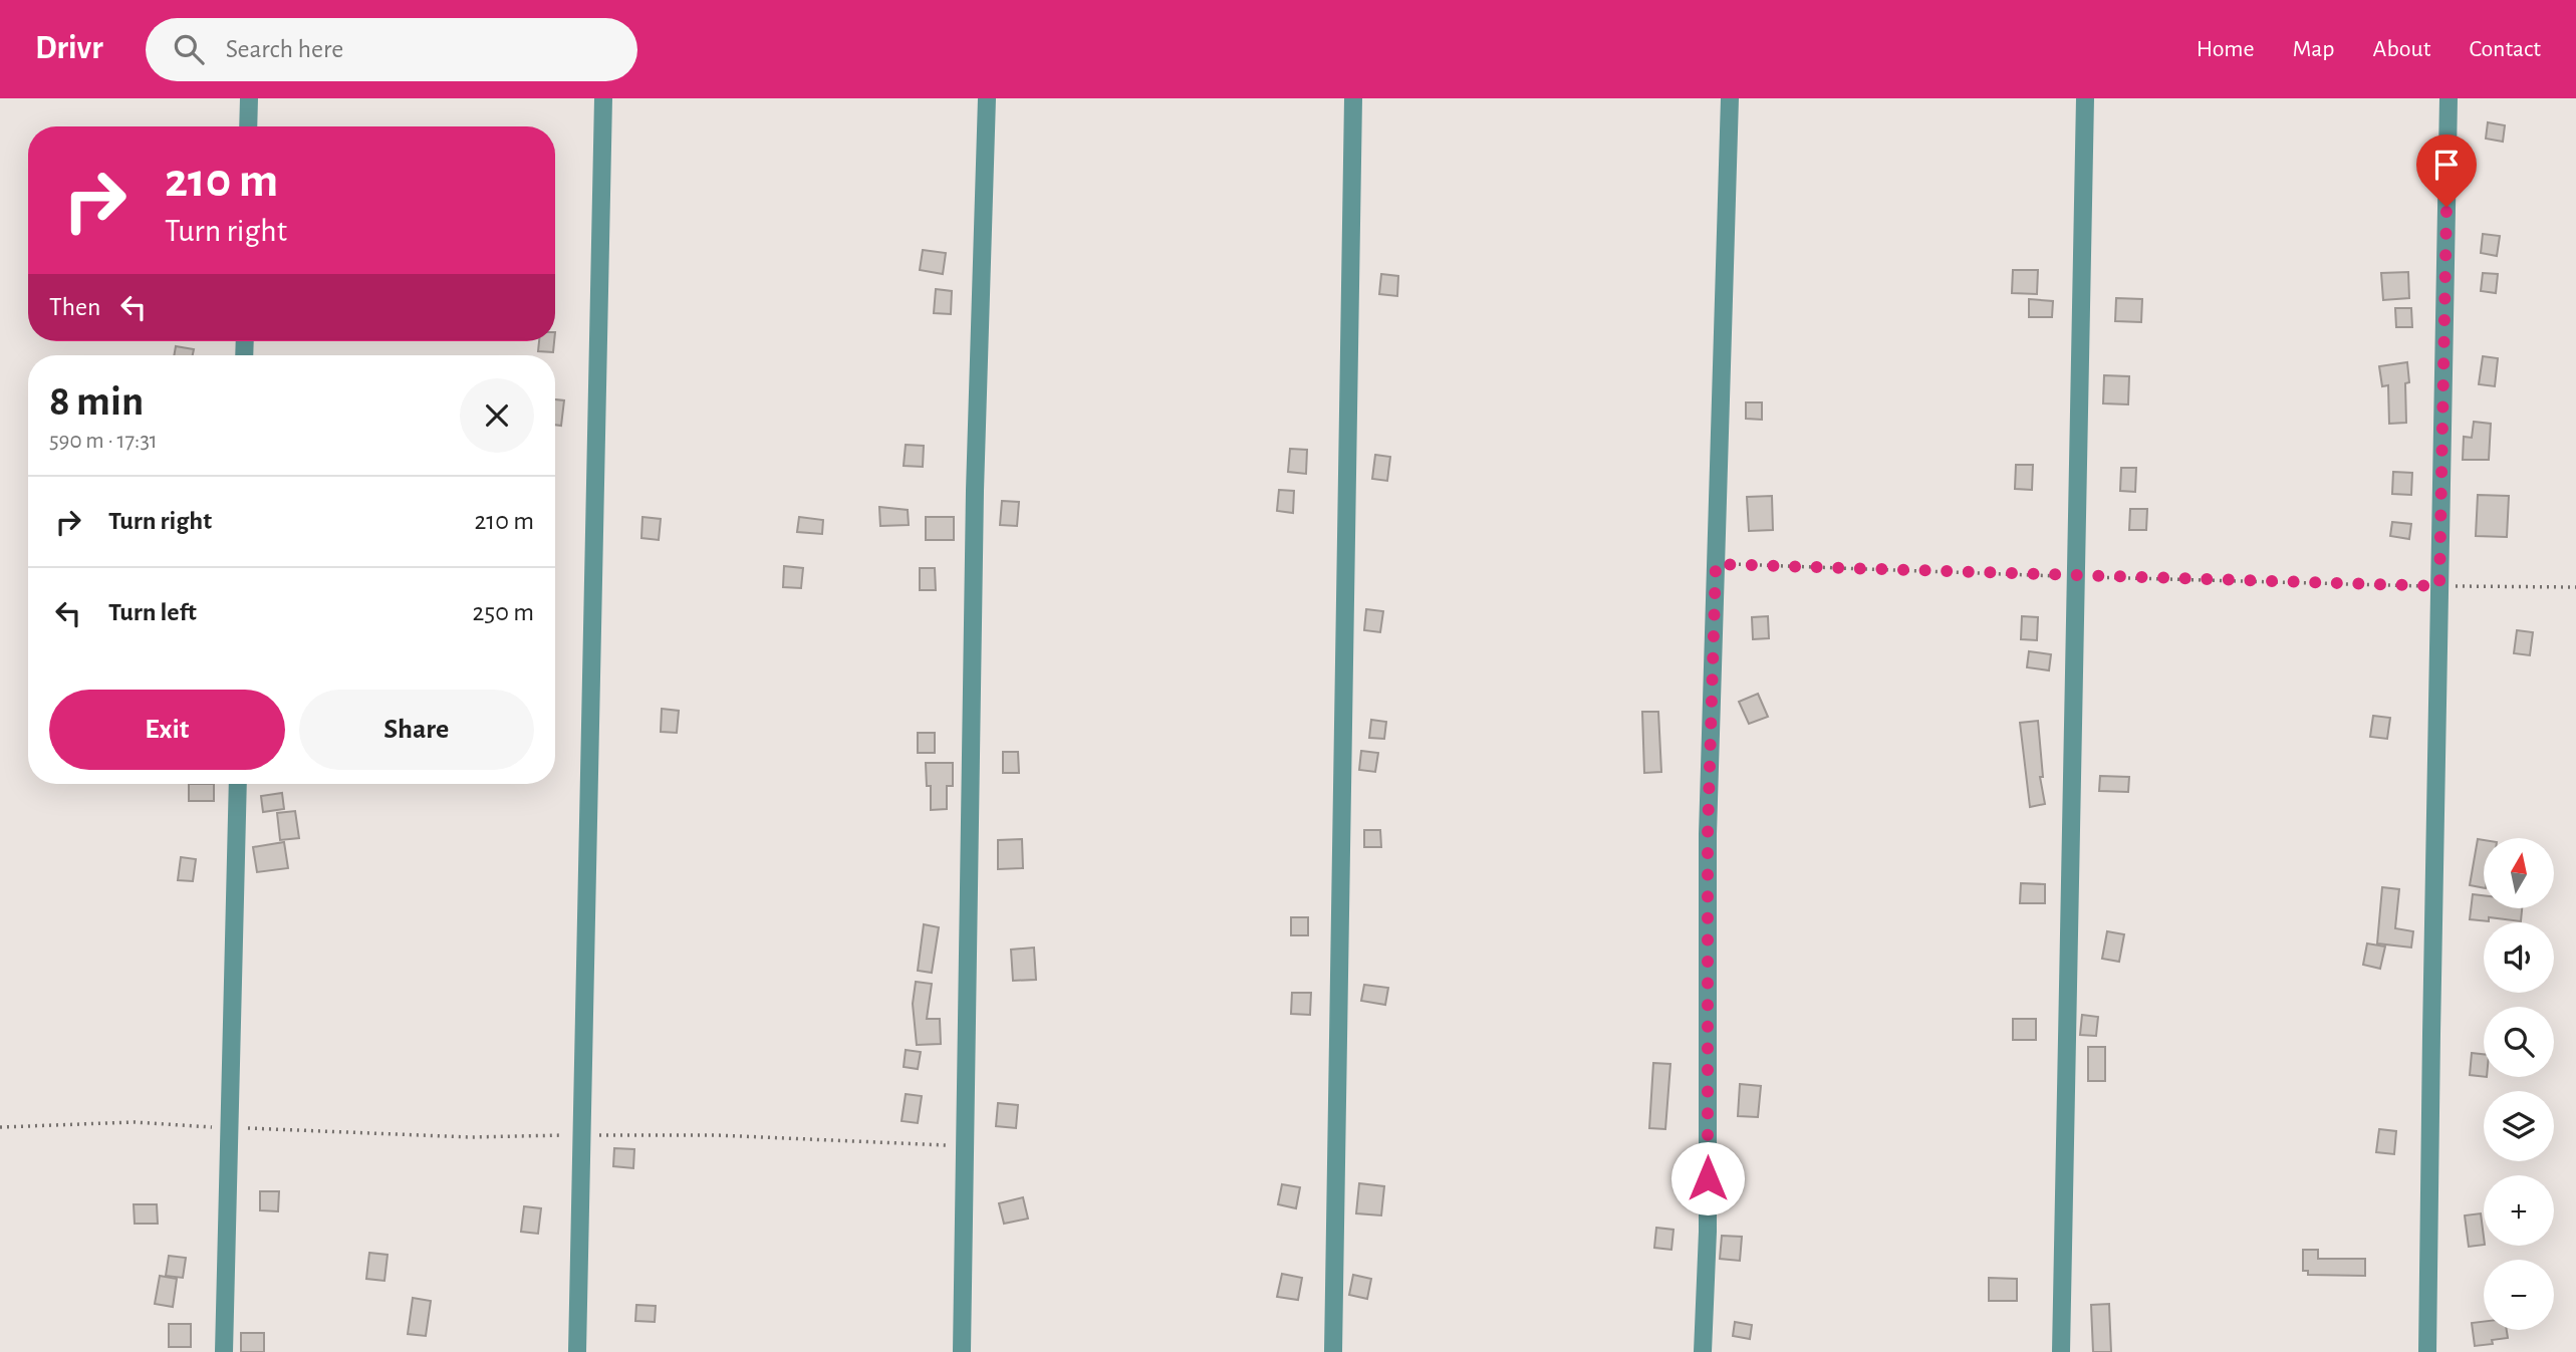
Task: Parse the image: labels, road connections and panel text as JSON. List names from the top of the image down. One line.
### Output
{"north":"top","page":{"header":"Drivr","search":"Search here","nav":["Home","Map","About","Contact"],"turn":["210 m","Turn right"],"then":"Then","heading":["8 min","590 m · 17:31"],"list":[{"name":"Turn right","value":"210 m"},{"name":"Turn left","value":"250 m"}],"buttons":["Exit","Share"],"map_buttons":["+","−"]}}
